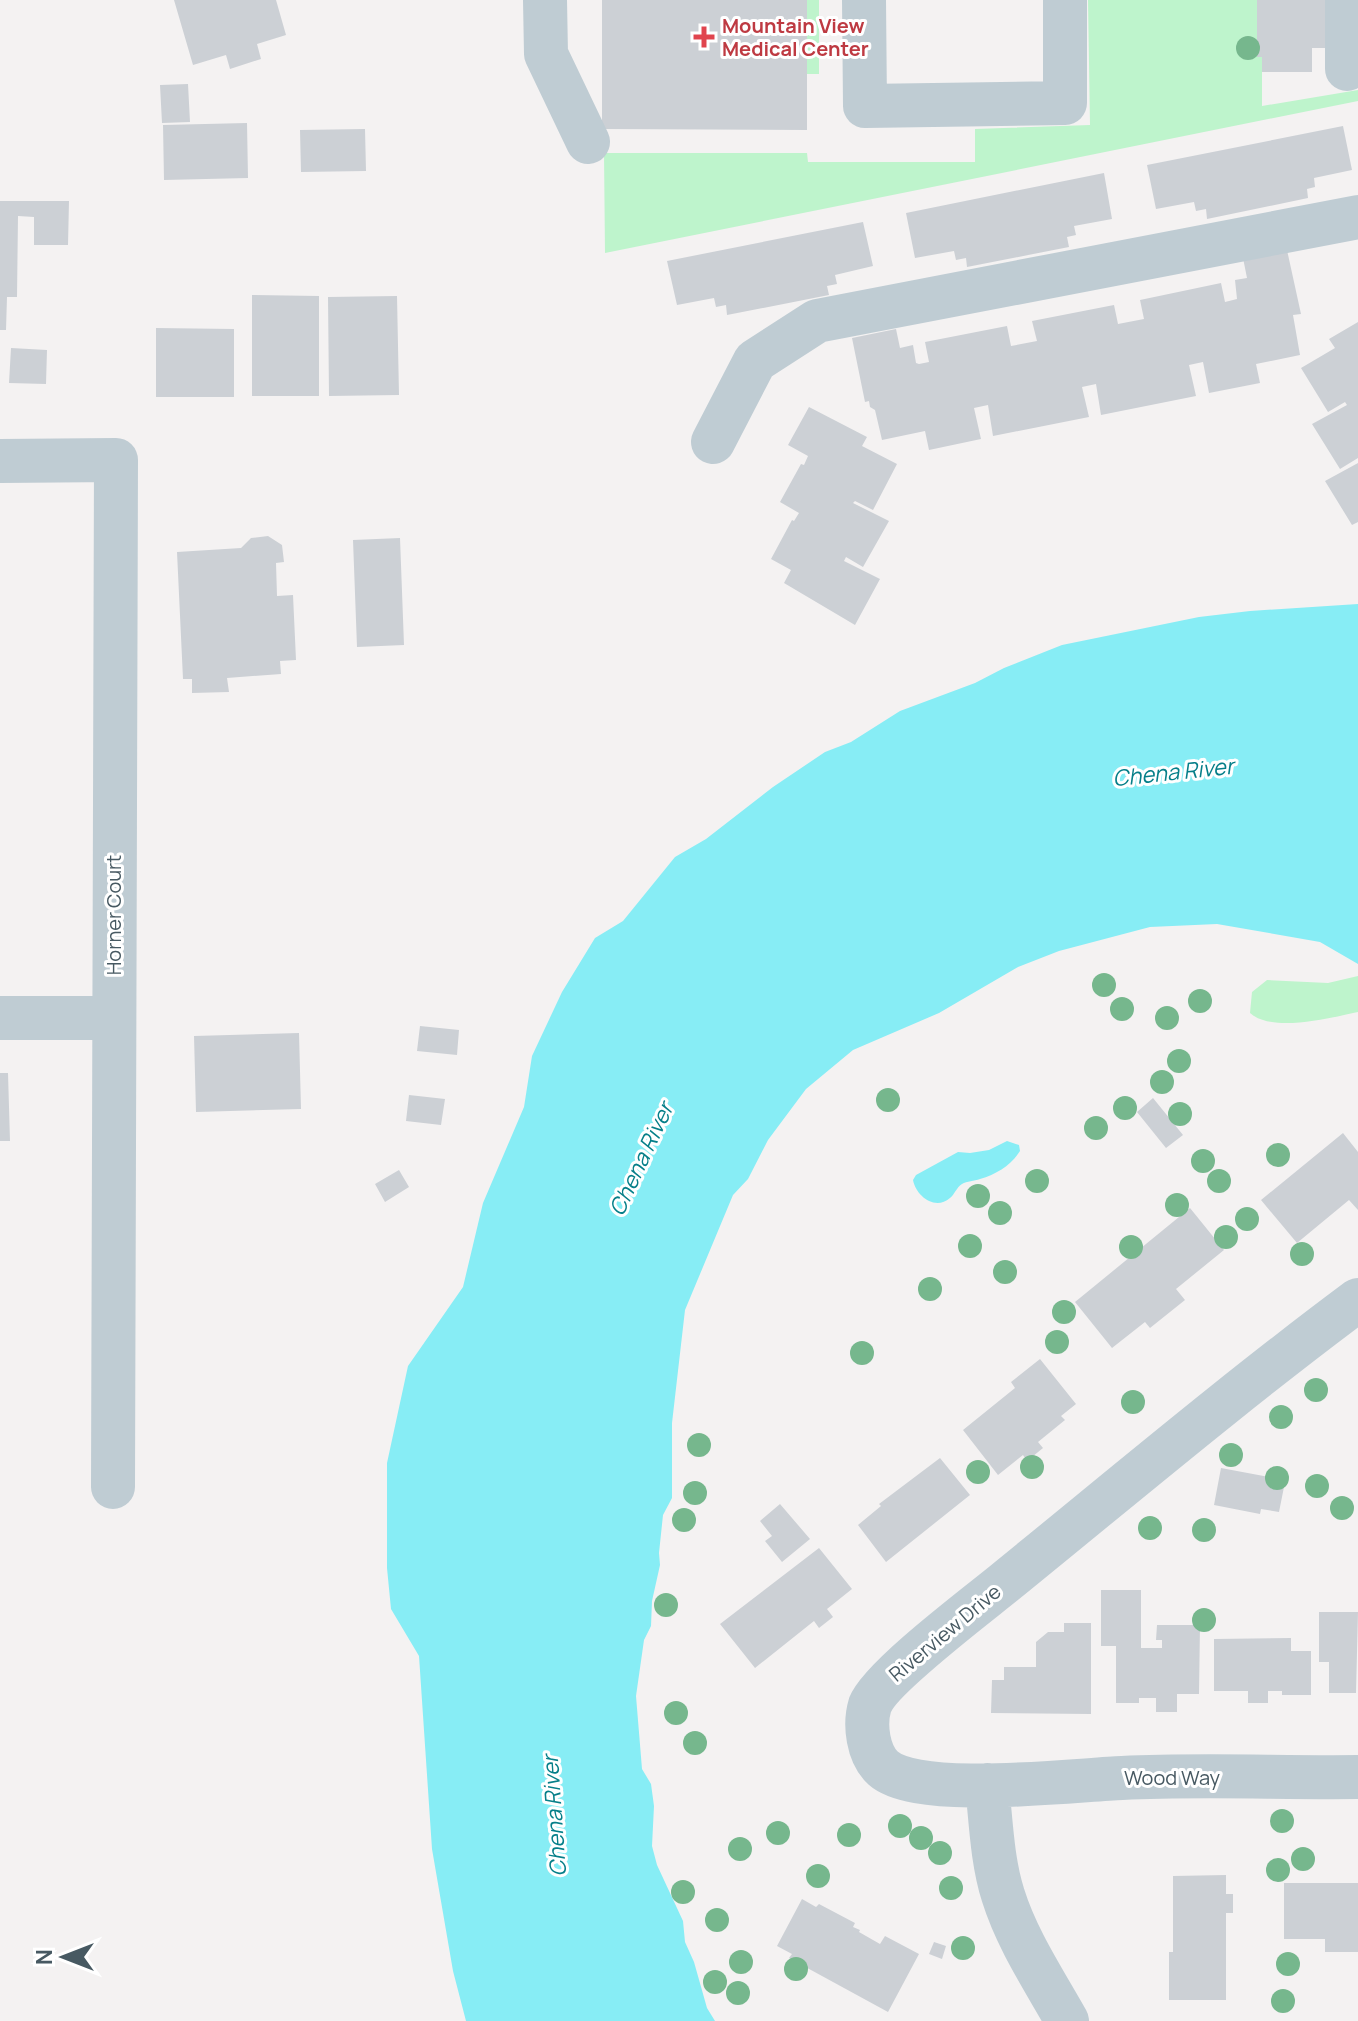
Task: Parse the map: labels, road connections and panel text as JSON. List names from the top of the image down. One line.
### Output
{"streets":{"street":["Horner Court","Riverview Drive","Wood Way"]},"crossings":[["Riverview Drive","Wood Way"]],"water":["Chena River"],"places":{"health":["Mountain View Medical Center"]},"north":"left"}
